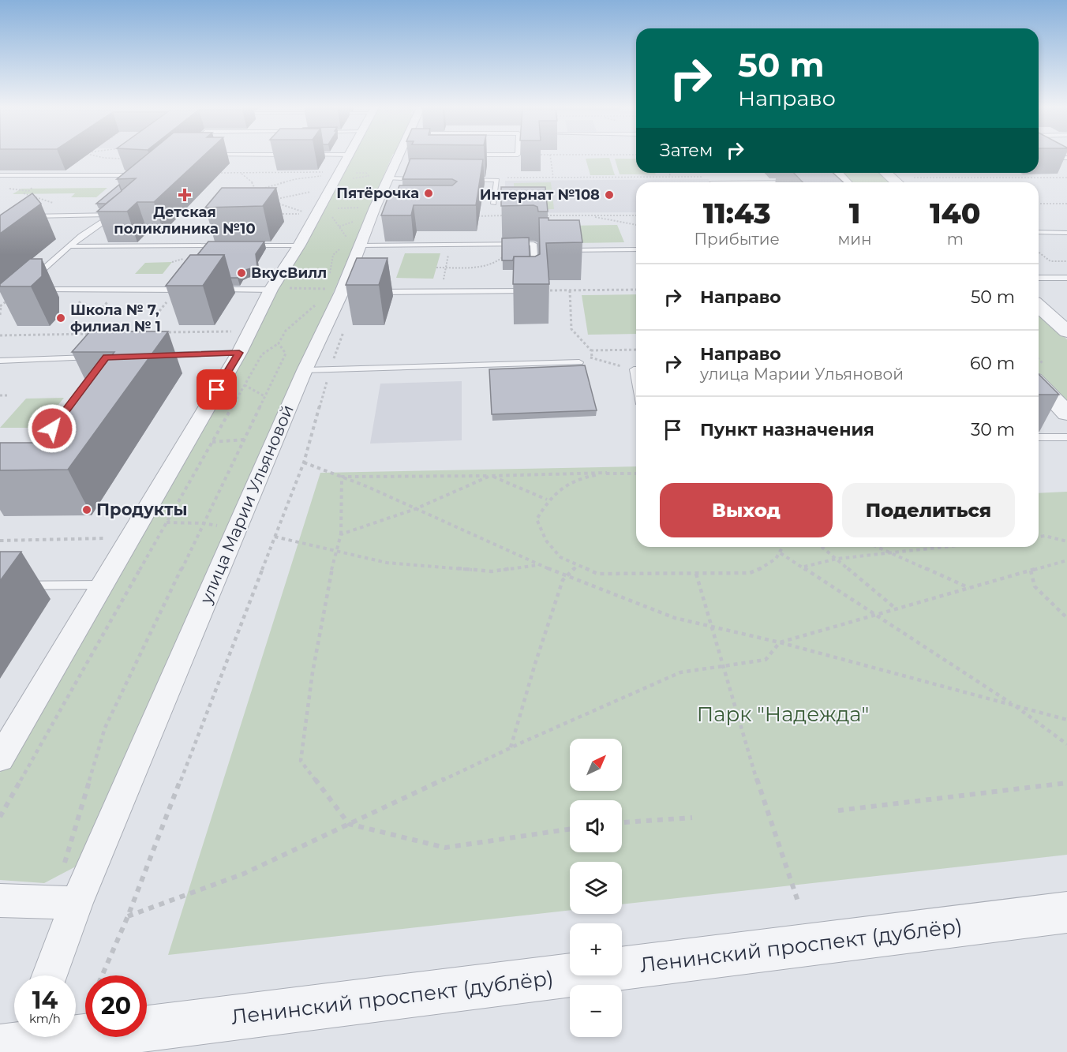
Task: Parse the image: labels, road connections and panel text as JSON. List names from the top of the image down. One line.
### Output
{"streets":{"street":["улица Марии Ульяновой","Ленинский проспект (дублёр)"]},"parks":["Парк \"Надежда\""],"places":{"other":["Пятёрочка","Интернат №108","ВкусВилл","Школа № 7, филиал № 1","Продукты"],"health":["Детская поликлиника №10"]},"north":"top right","page":{"turn":["50 m","Направо"],"then":"Затем","eta":["11:43","Прибытие","1","мин","140","m"],"list":[{"name":"Направо","value":"50 m"},{"name":"Направо","note":"улица Марии Ульяновой","value":"60 m"},{"name":"Пункт назначения","value":"30 m"}],"buttons":["Выход","Поделиться"],"map_buttons":["+","−"],"speed":"14 km/h","limit":"20"}}
